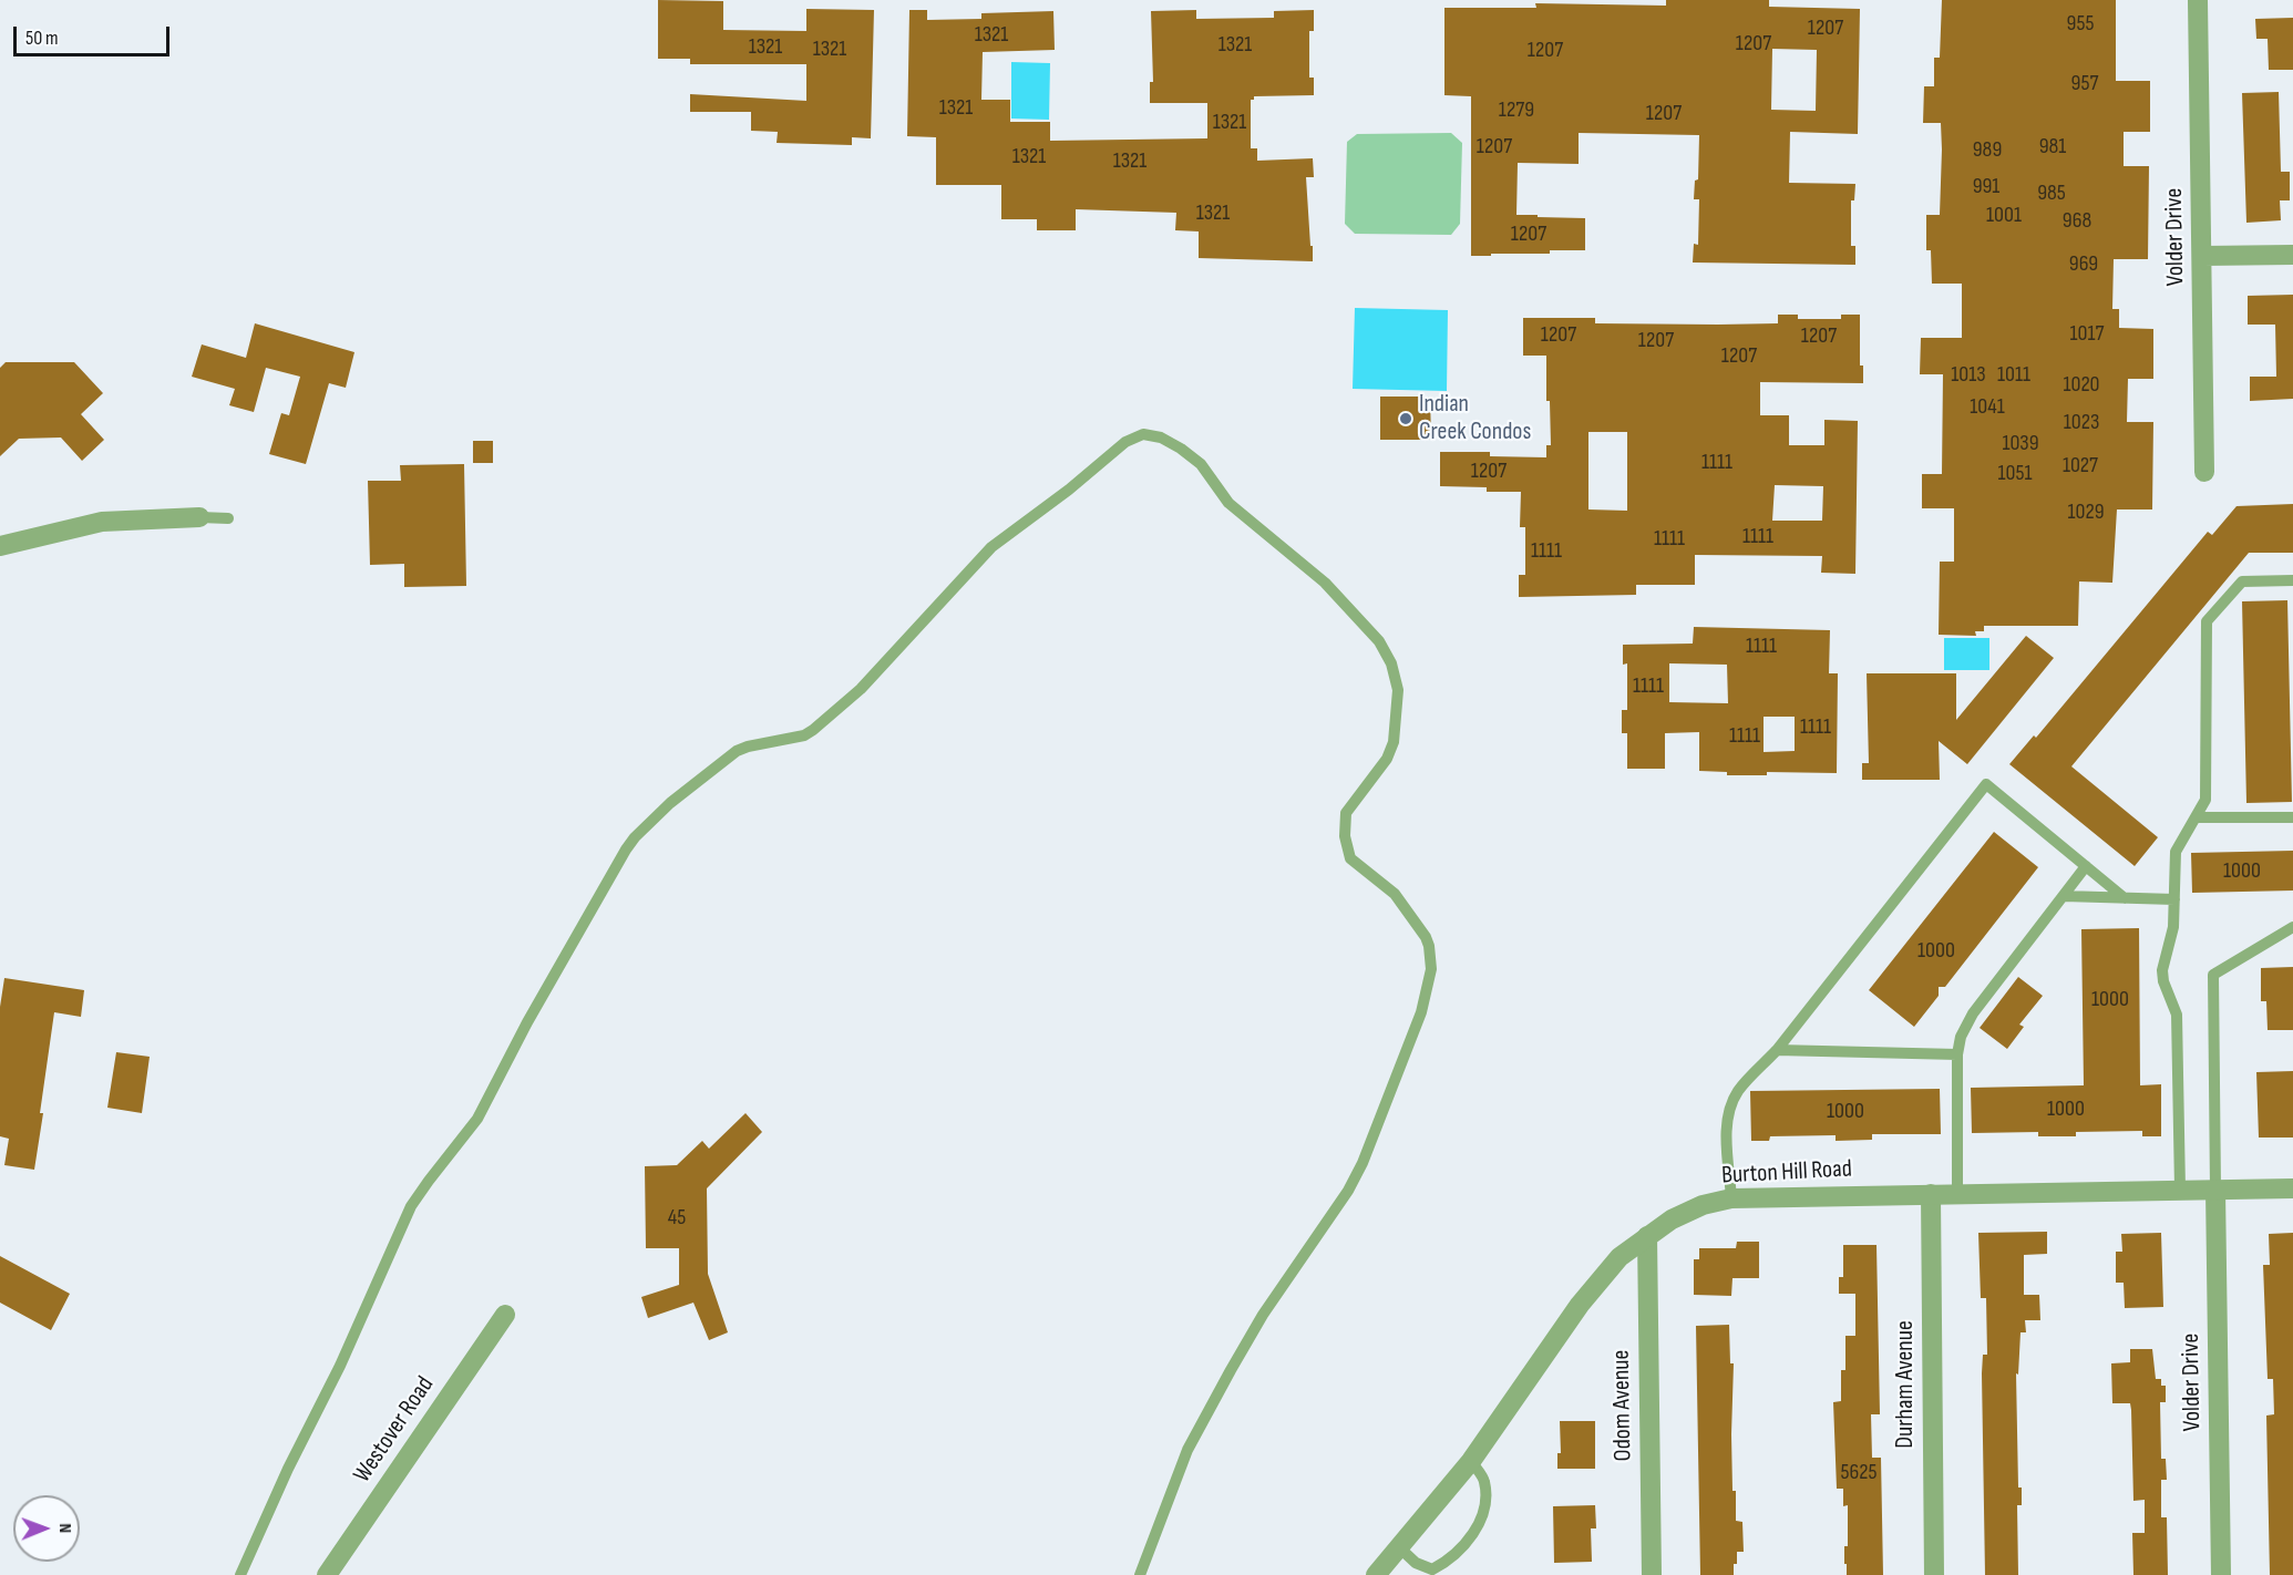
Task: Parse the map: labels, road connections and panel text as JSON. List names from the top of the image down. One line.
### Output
{"streets":{"street":["Volder Drive","Burton Hill Road","Durham Avenue","Odom Avenue","Westover Road"]},"crossings":[["Volder Drive","Burton Hill Road"],["Burton Hill Road","Durham Avenue"],["Burton Hill Road","Odom Avenue"]],"places":["Indian Creek Condos"],"house_numbers":["955","1207","1321","1207","1321","1321","1321","1207","957","1321","1279","1207","1321","1207","981","989","1321","1321","991","985","1321","1001","968","1207","969","1017","1207","1207","1207","1207","1013","1011","1020","1041","1023","1039","1111","1027","1207","1051","1029","1111","1111","1111","1111","1111","1111","1111","1000","1000","1000","1000","1000","45","5625"],"scale_bar":"50 m","north":"right"}
